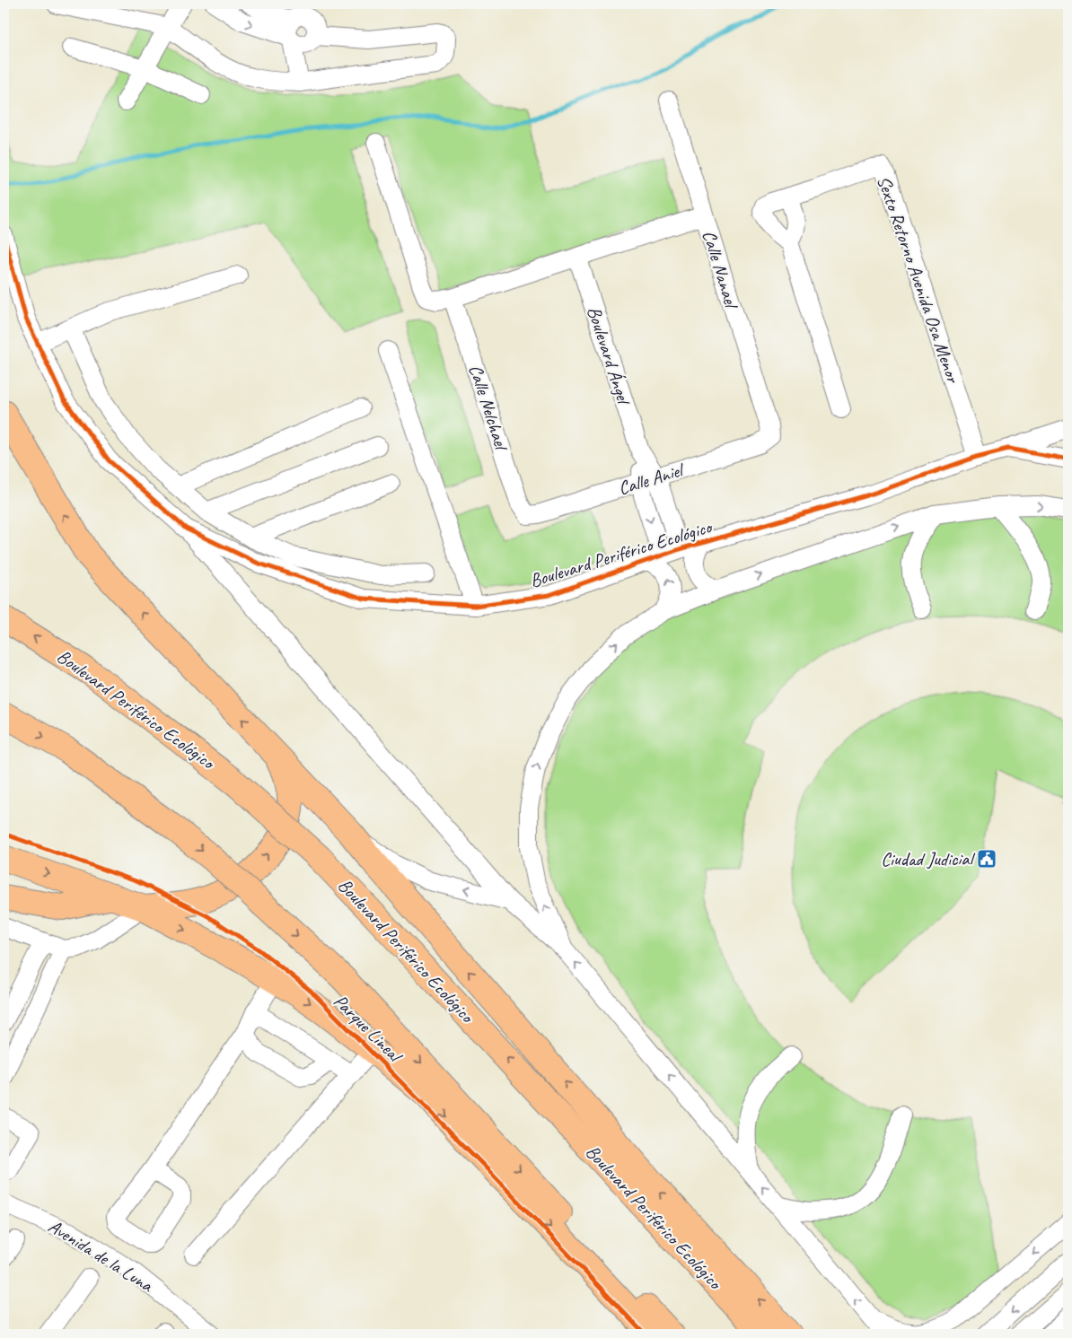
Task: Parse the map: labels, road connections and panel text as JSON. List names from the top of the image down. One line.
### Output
{"streets":{"highway":["Boulevard Periférico Ecológico"],"street":["Calle Nanael","Sexto Retorno Avenida Osa Menor","Boulevard Ángel","Calle Nelchael","Calle Aniel","Avenida de la Luna"],"cycle path":["Parque Lineal"]},"crossings":[["Calle Nanael","Calle Aniel"],["Sexto Retorno Avenida Osa Menor","Boulevard Periférico Ecológico"],["Boulevard Ángel","Calle Aniel"],["Boulevard Ángel","Boulevard Periférico Ecológico"],["Calle Nelchael","Calle Aniel"]],"places":{"public building":["Ciudad Judicial"]}}
